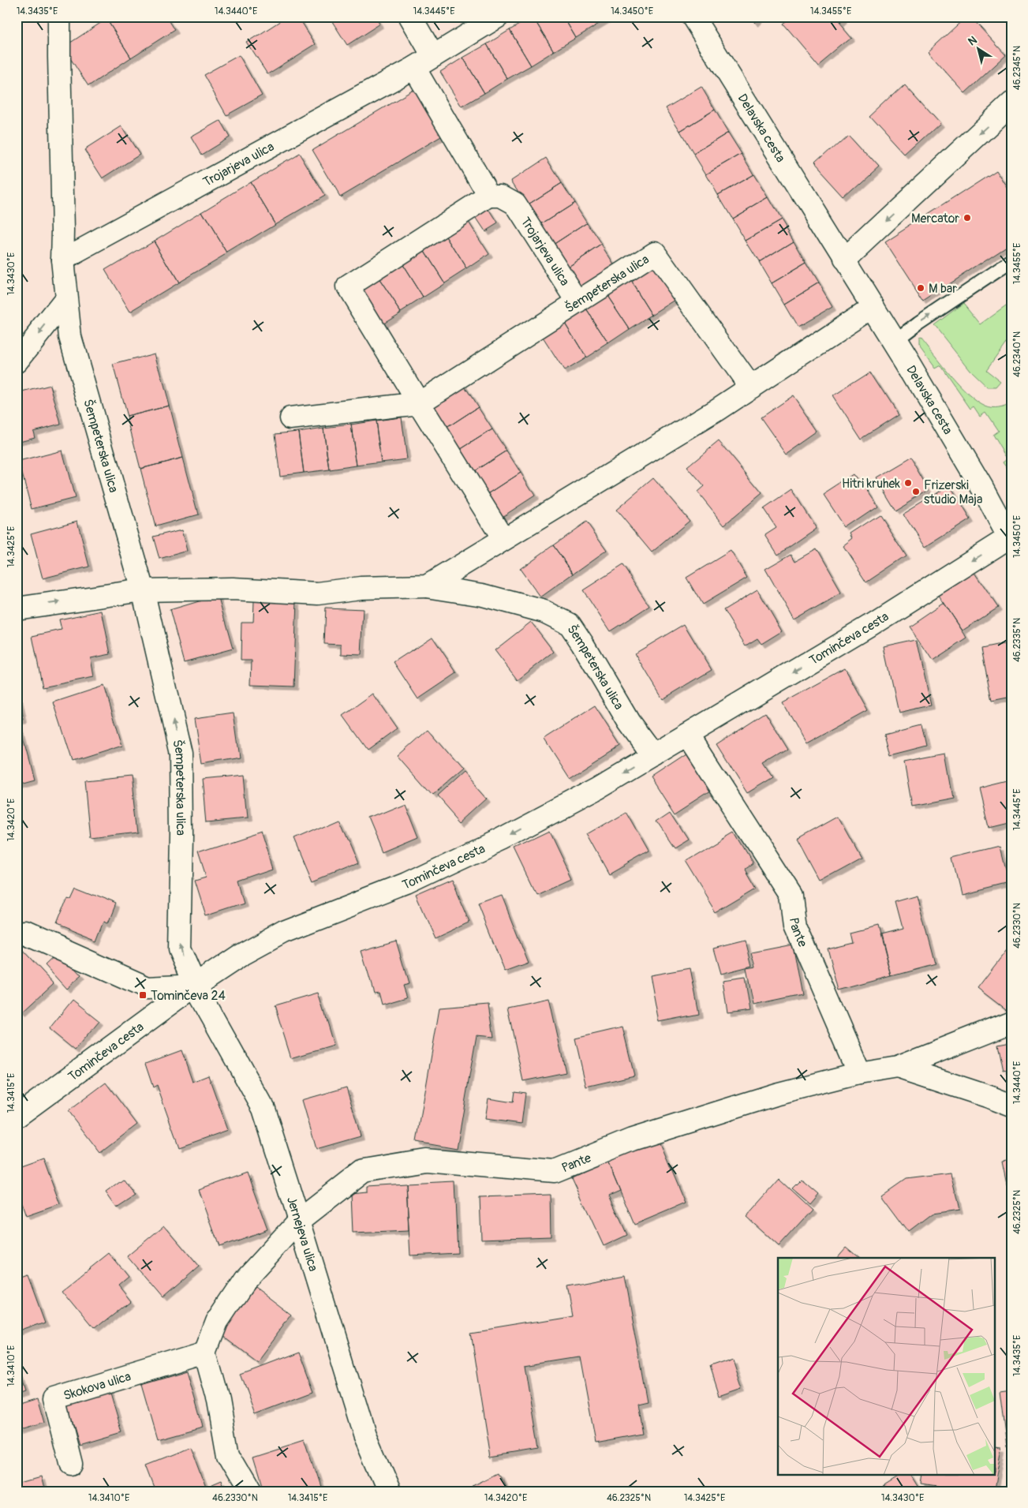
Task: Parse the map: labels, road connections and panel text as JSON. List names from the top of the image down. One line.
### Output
{"streets":{"street":["Delavska cesta","Trojarjeva ulica","Šempeterska ulica","Tominčeva cesta","Pante","Jernejeva ulica","Skokova ulica"]},"crossings":[["Delavska cesta","Tominčeva cesta"],["Trojarjeva ulica","Šempeterska ulica"],["Šempeterska ulica","Tominčeva cesta"],["Šempeterska ulica","Jernejeva ulica"],["Tominčeva cesta","Pante"],["Tominčeva cesta","Jernejeva ulica"],["Pante","Jernejeva ulica"]],"one_way":["Tominčeva cesta"],"places":{"other":["Mercator","M bar","Hitri kruhek","Frizerski studio Maja"],"transit":["Tominčeva 24"]},"north":"top left","coordinates":["14.3435°E","14.3440°E","14.3445°E","14.3450°E","14.3455°E","46.2345°N","14.3430°E","46.2340°N","14.3425°E","46.2335°N","14.3420°E","46.2330°N","14.3415°E","46.2325°N","14.3410°E"]}
